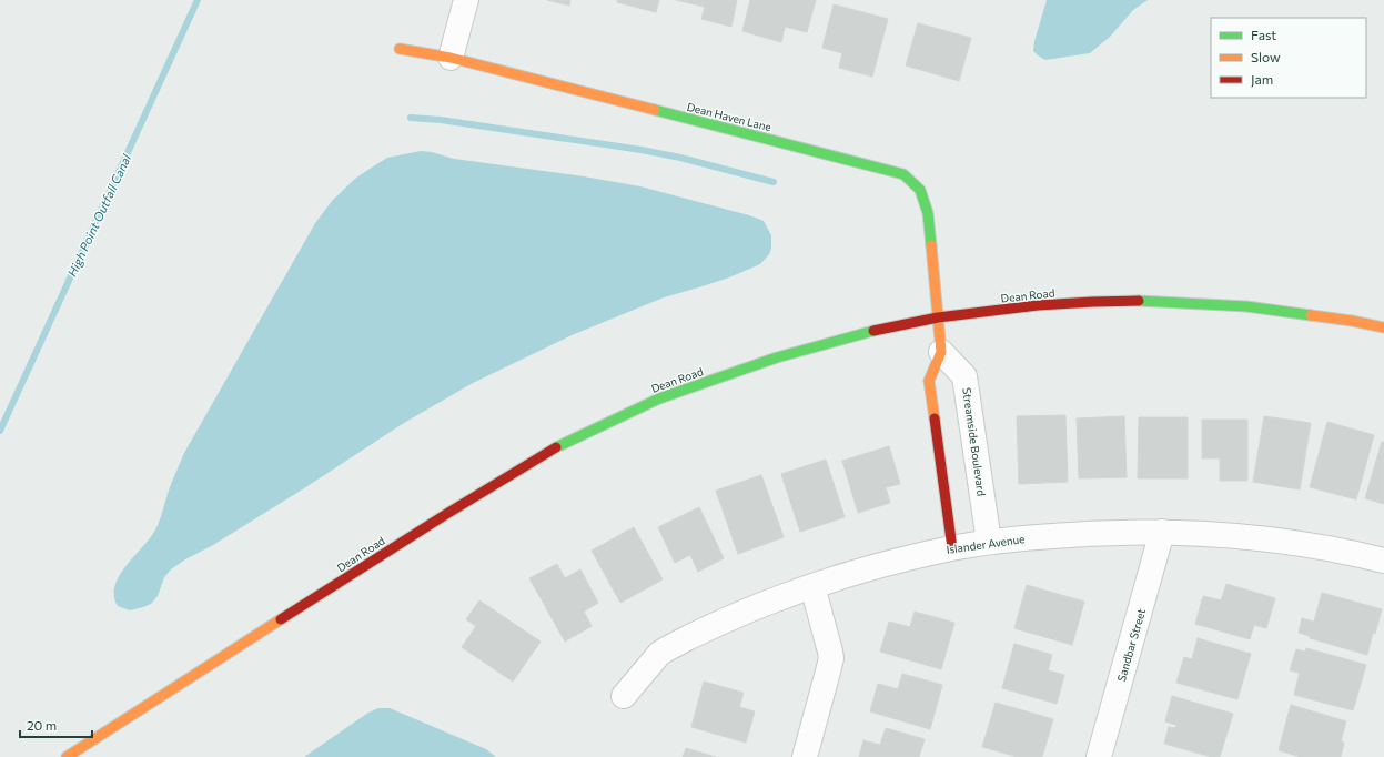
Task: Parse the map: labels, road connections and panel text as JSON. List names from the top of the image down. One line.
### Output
{"streets":{"street":["Dean Haven Lane","Dean Road","Streamside Boulevard","Islander Avenue","Sandbar Street"]},"crossings":[["Dean Haven Lane","Dean Road"],["Streamside Boulevard","Islander Avenue"],["Islander Avenue","Sandbar Street"]],"water":["High Point Outfall Canal"],"legend":["Fast","Slow","Jam"],"scale_bar":"20 m"}
